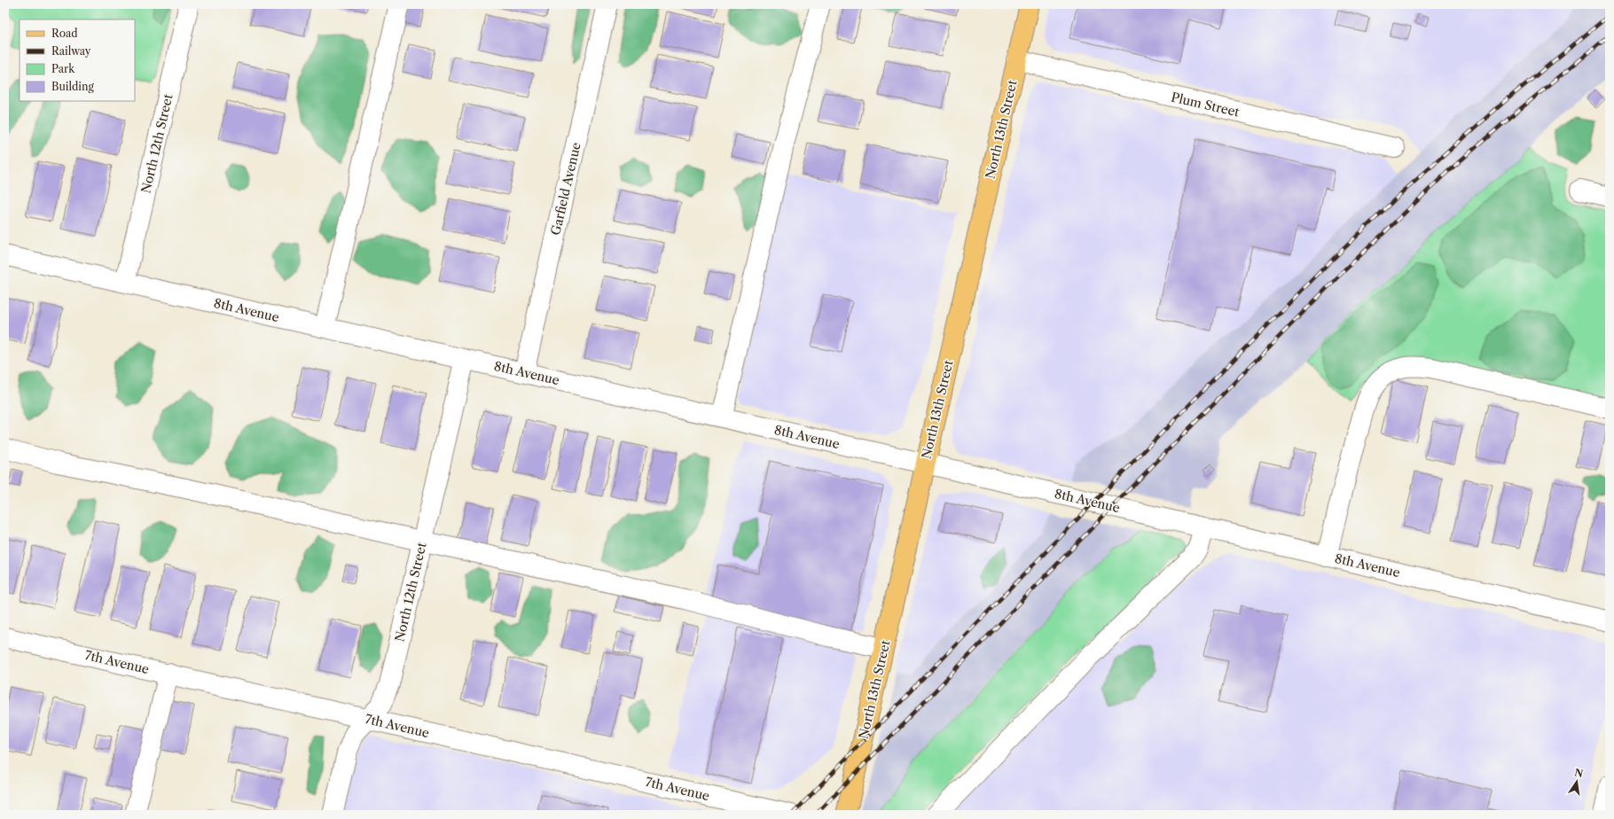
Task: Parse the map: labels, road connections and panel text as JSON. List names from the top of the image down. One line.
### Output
{"streets":{"main road":["North 13th Street"],"street":["Plum Street","North 12th Street","Garfield Avenue","8th Avenue","7th Avenue"]},"crossings":[["Plum Street","North 13th Street"],["North 13th Street","8th Avenue"],["North 12th Street","8th Avenue"],["North 12th Street","7th Avenue"],["Garfield Avenue","8th Avenue"]],"legend":["Road","Railway","Park","Building"],"north":"top"}
